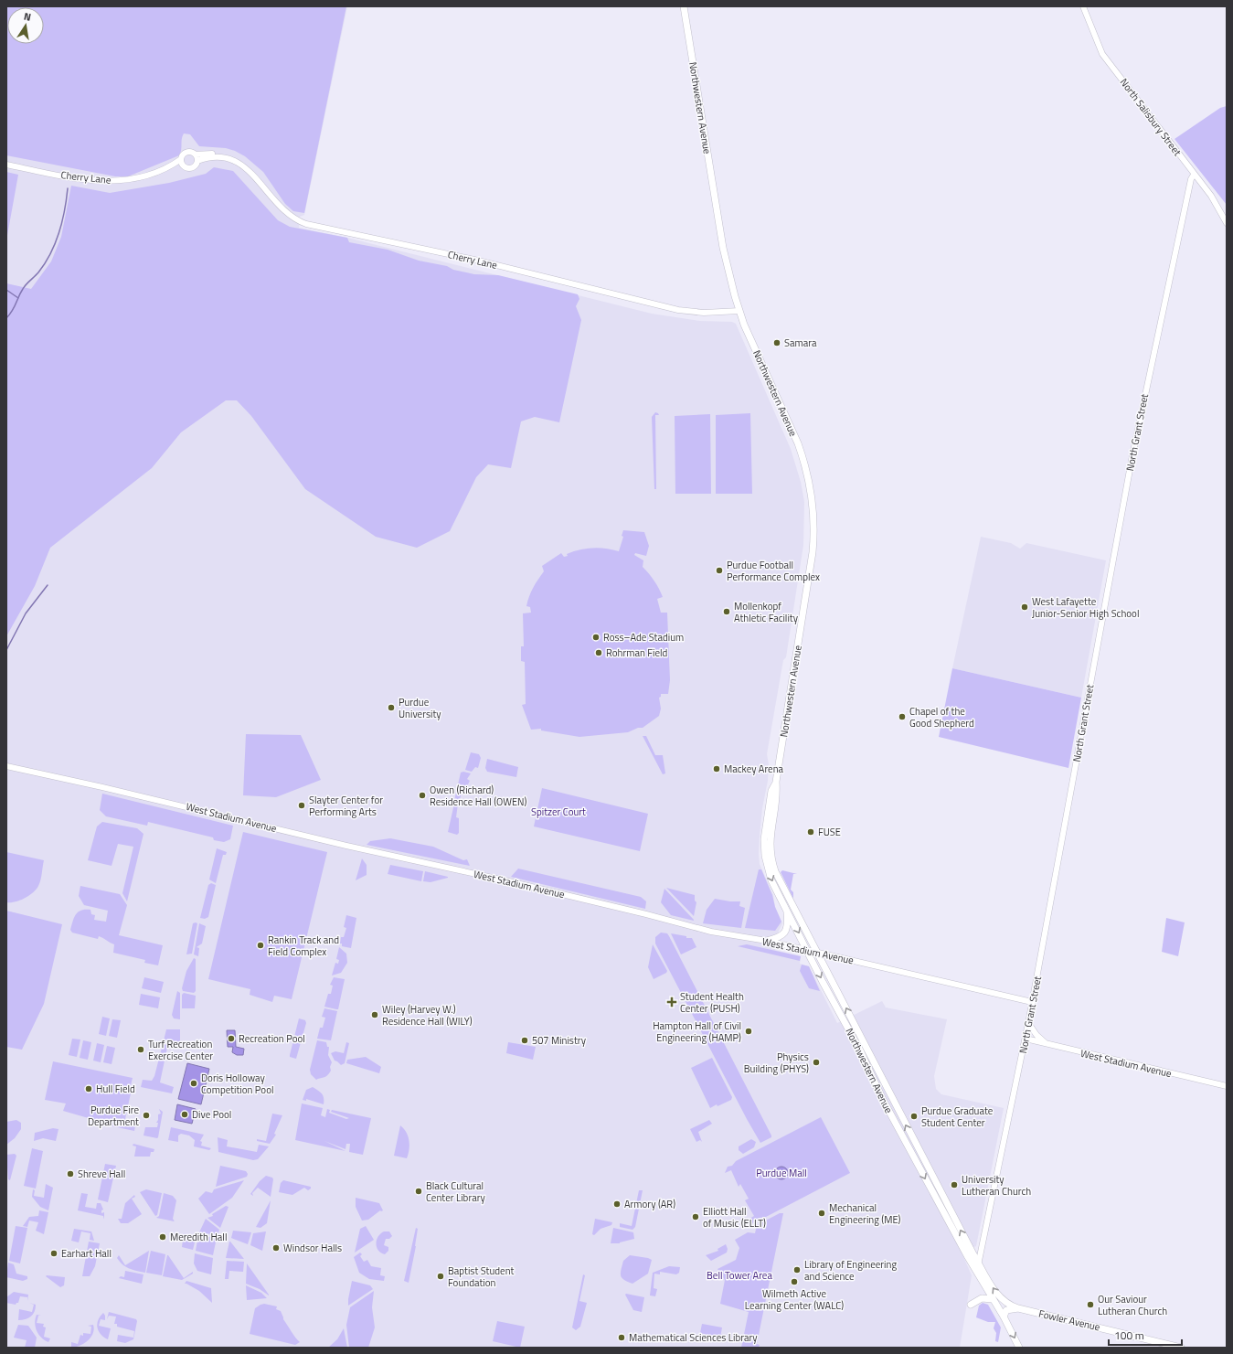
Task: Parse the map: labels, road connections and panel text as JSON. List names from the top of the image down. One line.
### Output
{"streets":{"main road":["Northwestern Avenue","Fowler Avenue"],"street":["North Salisbury Street","Cherry Lane","North Grant Street","West Stadium Avenue"]},"crossings":[["Northwestern Avenue","Cherry Lane"],["Northwestern Avenue","North Grant Street"],["Northwestern Avenue","West Stadium Avenue"],["Northwestern Avenue","Fowler Avenue"],["North Salisbury Street","North Grant Street"],["North Grant Street","West Stadium Avenue"],["North Grant Street","Fowler Avenue"]],"parks":["Spitzer Court","Purdue Mall","Bell Tower Area"],"places":{"other":["Samara","Purdue Football Performance Complex","West Lafayette Junior-Senior High School","Mollenkopf Athletic Facility","Ross–Ade Stadium","Rohrman Field","Purdue University","Chapel of the Good Shepherd","Mackey Arena","Owen (Richard) Residence Hall (OWEN)","Slayter Center for Performing Arts","FUSE","Rankin Track and Field Complex","Wiley (Harvey W.) Residence Hall (WILY)","Hampton Hall of Civil Engineering (HAMP)","Recreation Pool","507 Ministry","Turf Recreation Exercise Center","Physics Building (PHYS)","Doris Holloway Competition Pool","Hull Field","Dive Pool","Purdue Fire Department","Purdue Graduate Student Center","Shreve Hall","University Lutheran Church","Black Cultural Center Library","Armory (AR)","Mechanical Engineering (ME)","Elliott Hall of Music (ELLT)","Meredith Hall","Windsor Halls","Earhart Hall","Library of Engineering and Science","Baptist Student Foundation","Wilmeth Active Learning Center (WALC)","Our Saviour Lutheran Church","Mathematical Sciences Library"],"health":["Student Health Center (PUSH)"]},"scale_bar":"100 m","north":"top"}
